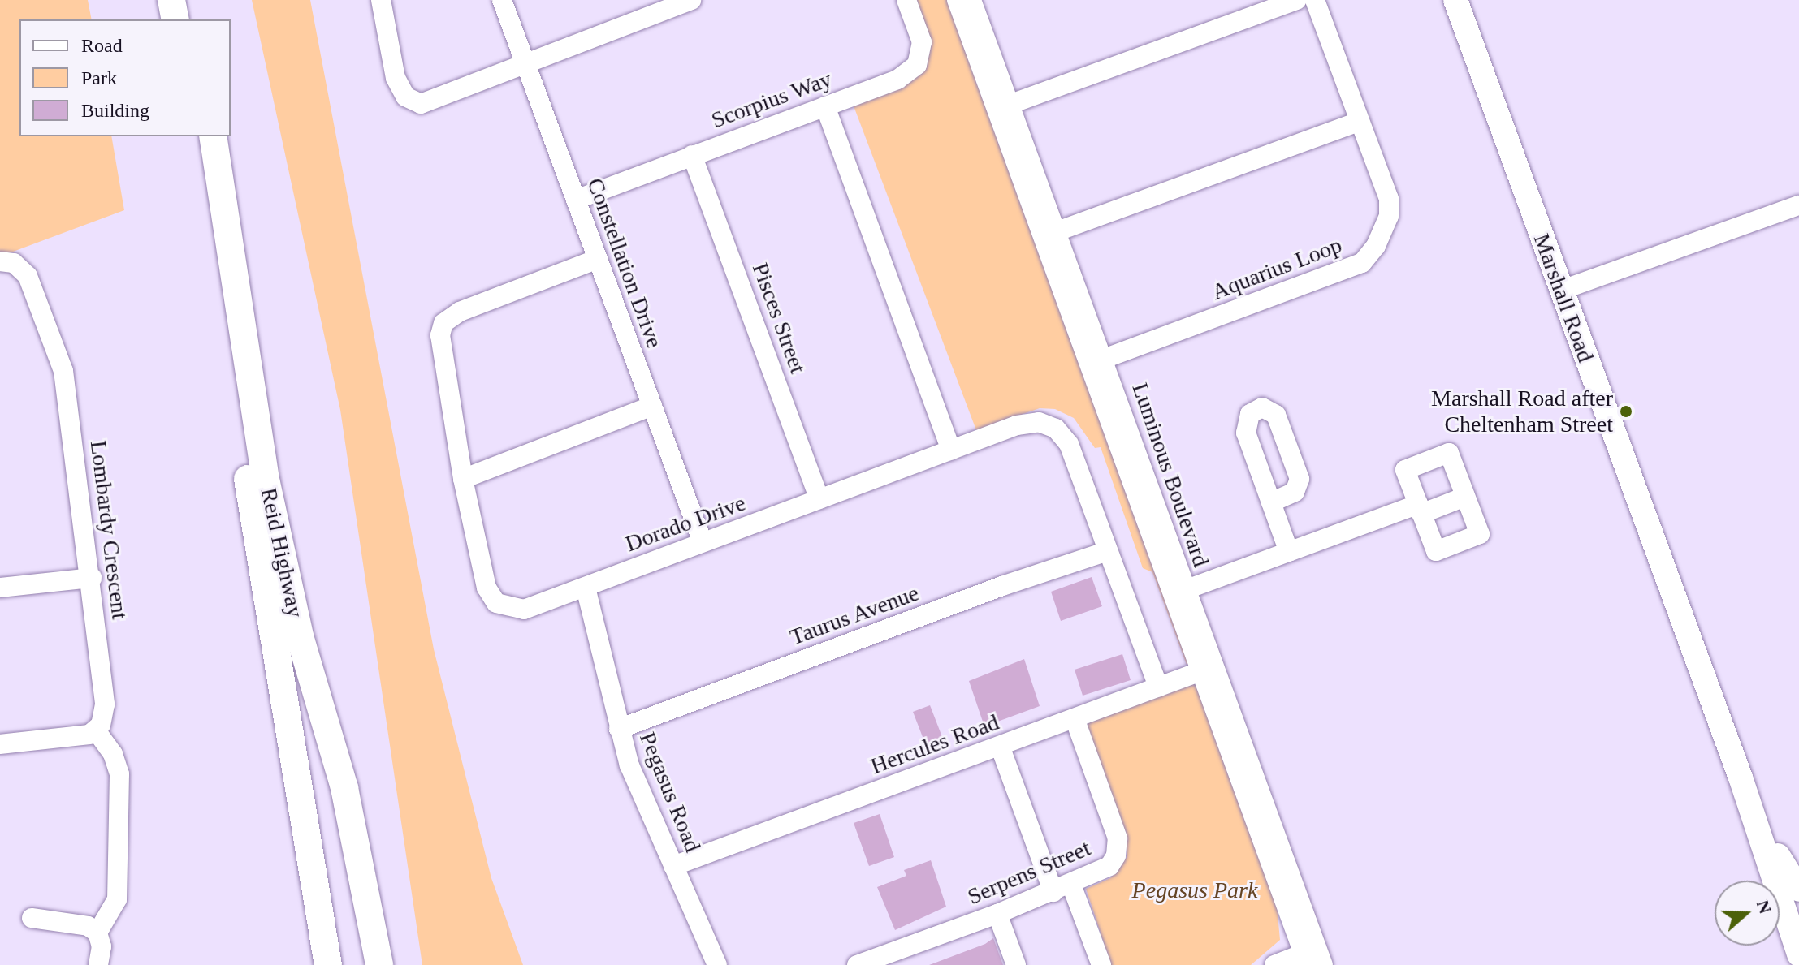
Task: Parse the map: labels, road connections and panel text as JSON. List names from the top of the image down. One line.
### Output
{"streets":{"highway":["Reid Highway"],"main road":["Marshall Road"],"street":["Scorpius Way","Constellation Drive","Aquarius Loop","Pisces Street","Luminous Boulevard","Dorado Drive","Lombardy Crescent","Taurus Avenue","Hercules Road","Pegasus Road","Serpens Street"]},"crossings":[["Scorpius Way","Constellation Drive"],["Scorpius Way","Pisces Street"],["Constellation Drive","Dorado Drive"],["Aquarius Loop","Luminous Boulevard"],["Pisces Street","Dorado Drive"],["Luminous Boulevard","Hercules Road"],["Dorado Drive","Taurus Avenue"],["Dorado Drive","Hercules Road"],["Taurus Avenue","Pegasus Road"],["Hercules Road","Pegasus Road"],["Hercules Road","Serpens Street"]],"parks":["Pegasus Park"],"places":["Marshall Road after Cheltenham Street"],"legend":["Road","Park","Building"],"north":"right"}
